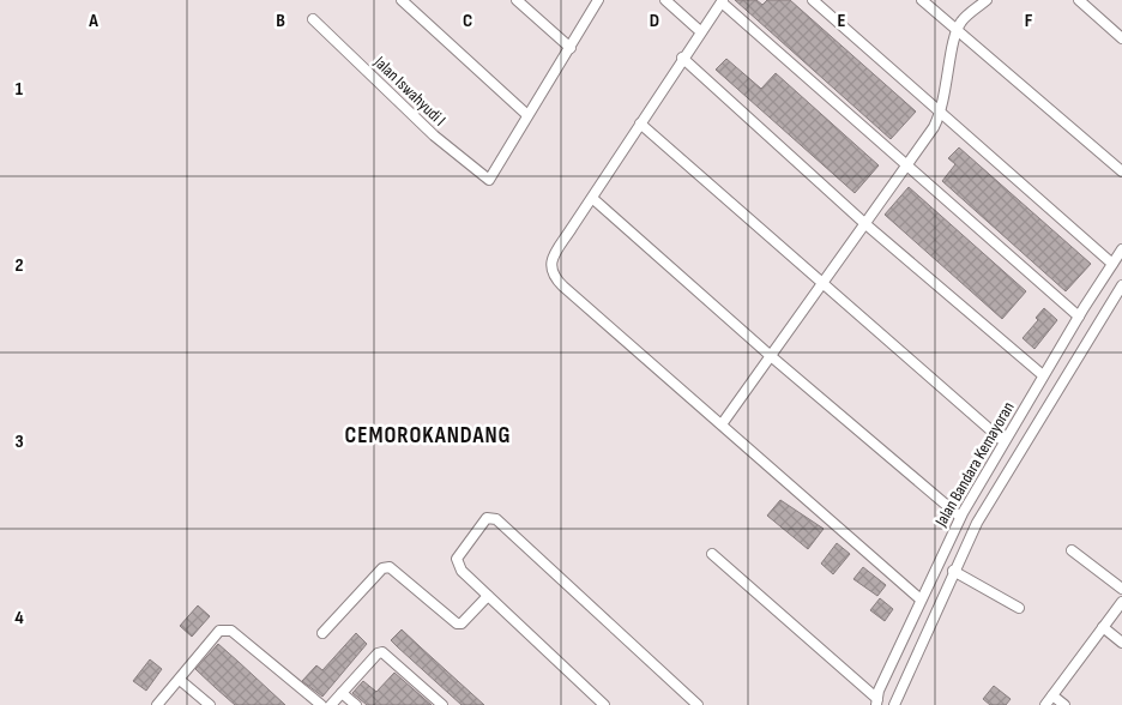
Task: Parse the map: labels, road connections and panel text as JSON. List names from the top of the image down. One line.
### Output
{"streets":{"street":["Jalan Iswahyudi I","Jalan Bandara Kemayoran"]},"districts":["CEMOROKANDANG"],"grid":{"columns":["A","B","C","D","E","F"],"rows":["1","2","3","4"]}}
